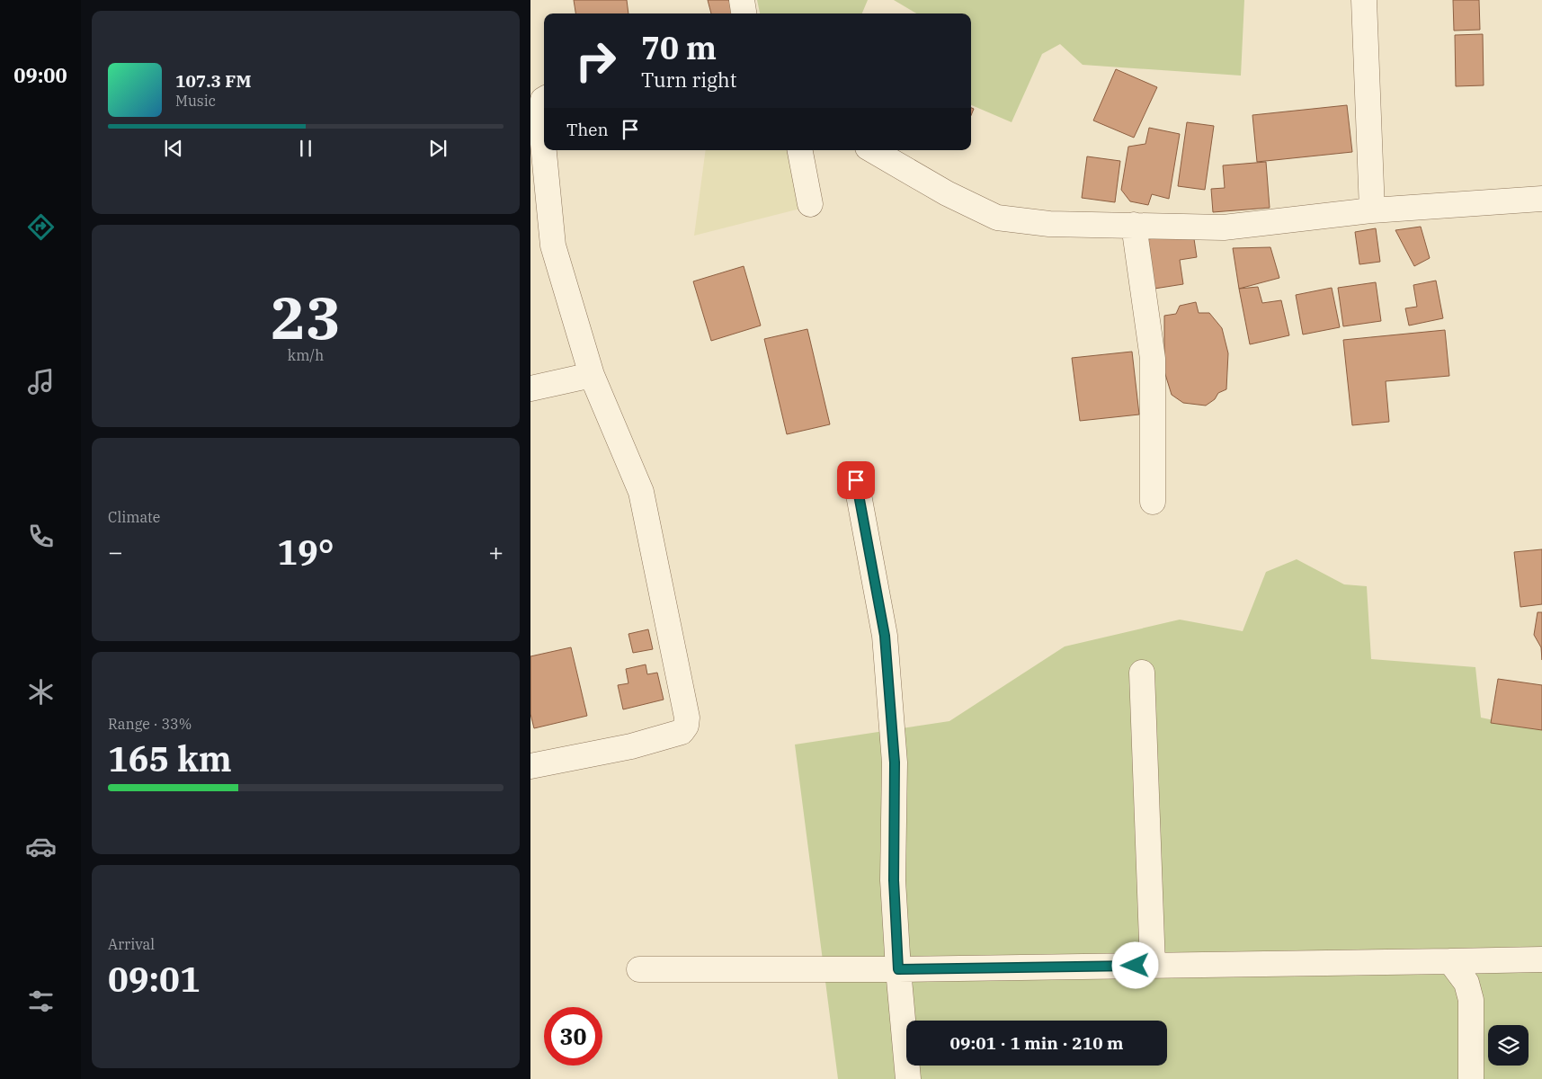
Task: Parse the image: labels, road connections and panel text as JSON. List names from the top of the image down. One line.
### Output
{"page":{"tabs":"09:00","turn":["70 m","Turn right"],"song":["107.3 FM","Music"],"then":"Then","tile":[["23","km/h"],"Climate",["Range · 33%","165 km"],["Arrival","09:01"]],"heat":["−","19°","+"],"limit":"30","trip":"09:01 · 1 min · 210 m"}}
